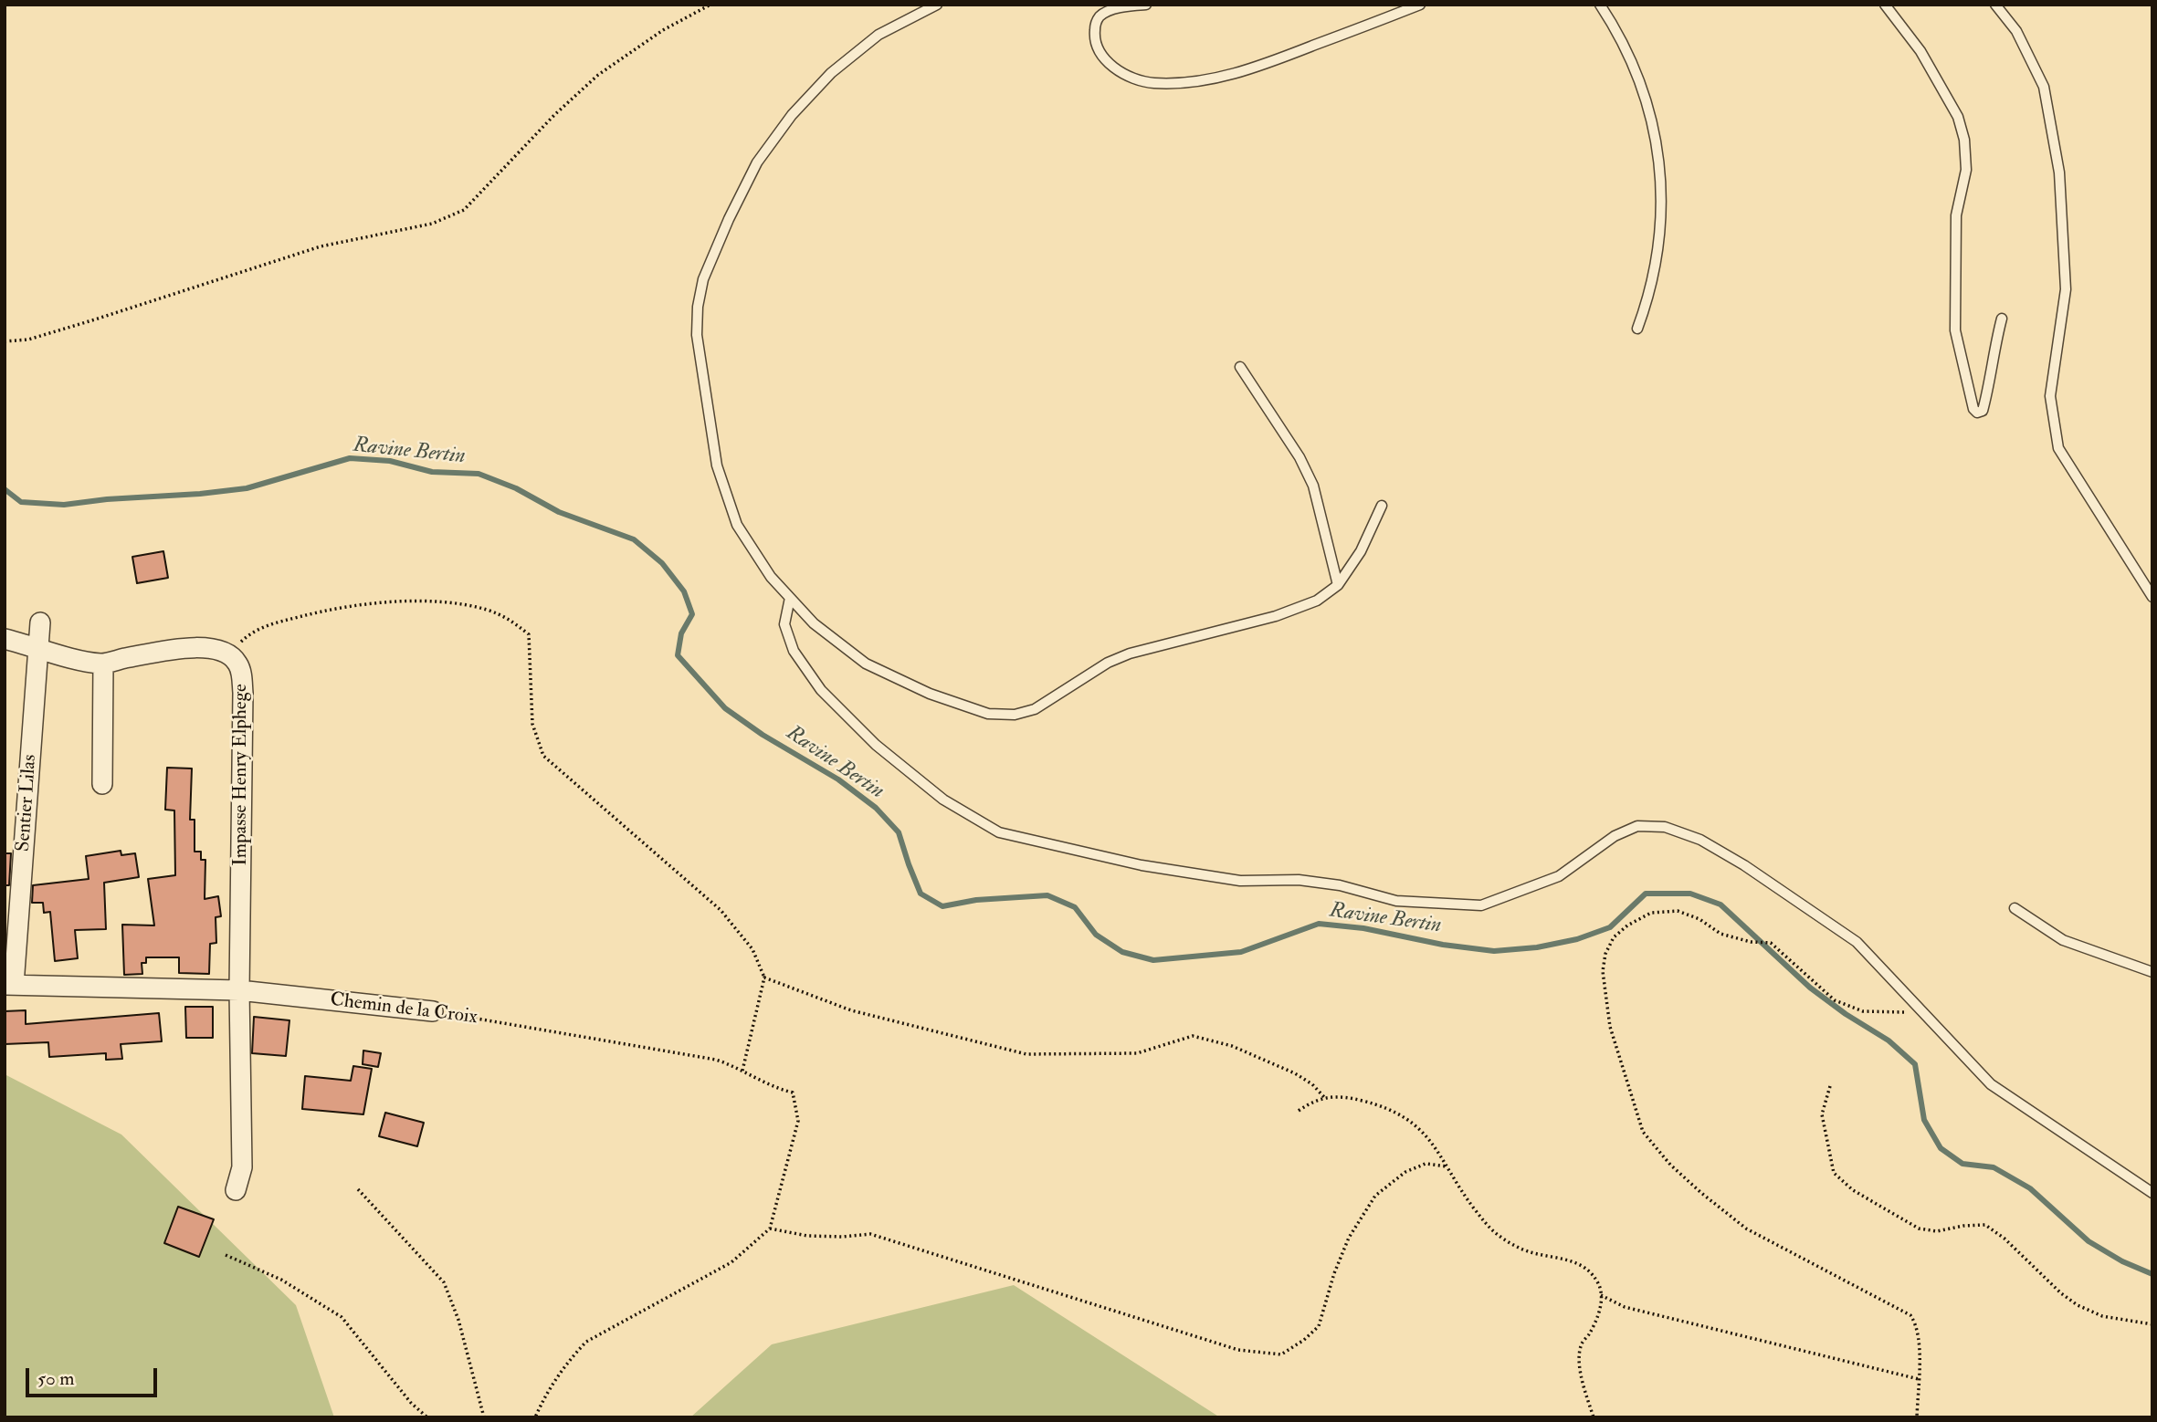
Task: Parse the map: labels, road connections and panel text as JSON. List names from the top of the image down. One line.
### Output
{"streets":{"street":["Impasse Henry Elphege","Sentier Lilas","Chemin de la Croix"]},"crossings":[["Impasse Henry Elphege","Chemin de la Croix"],["Sentier Lilas","Chemin de la Croix"]],"water":["Ravine Bertin"],"scale_bar":"50 m"}
